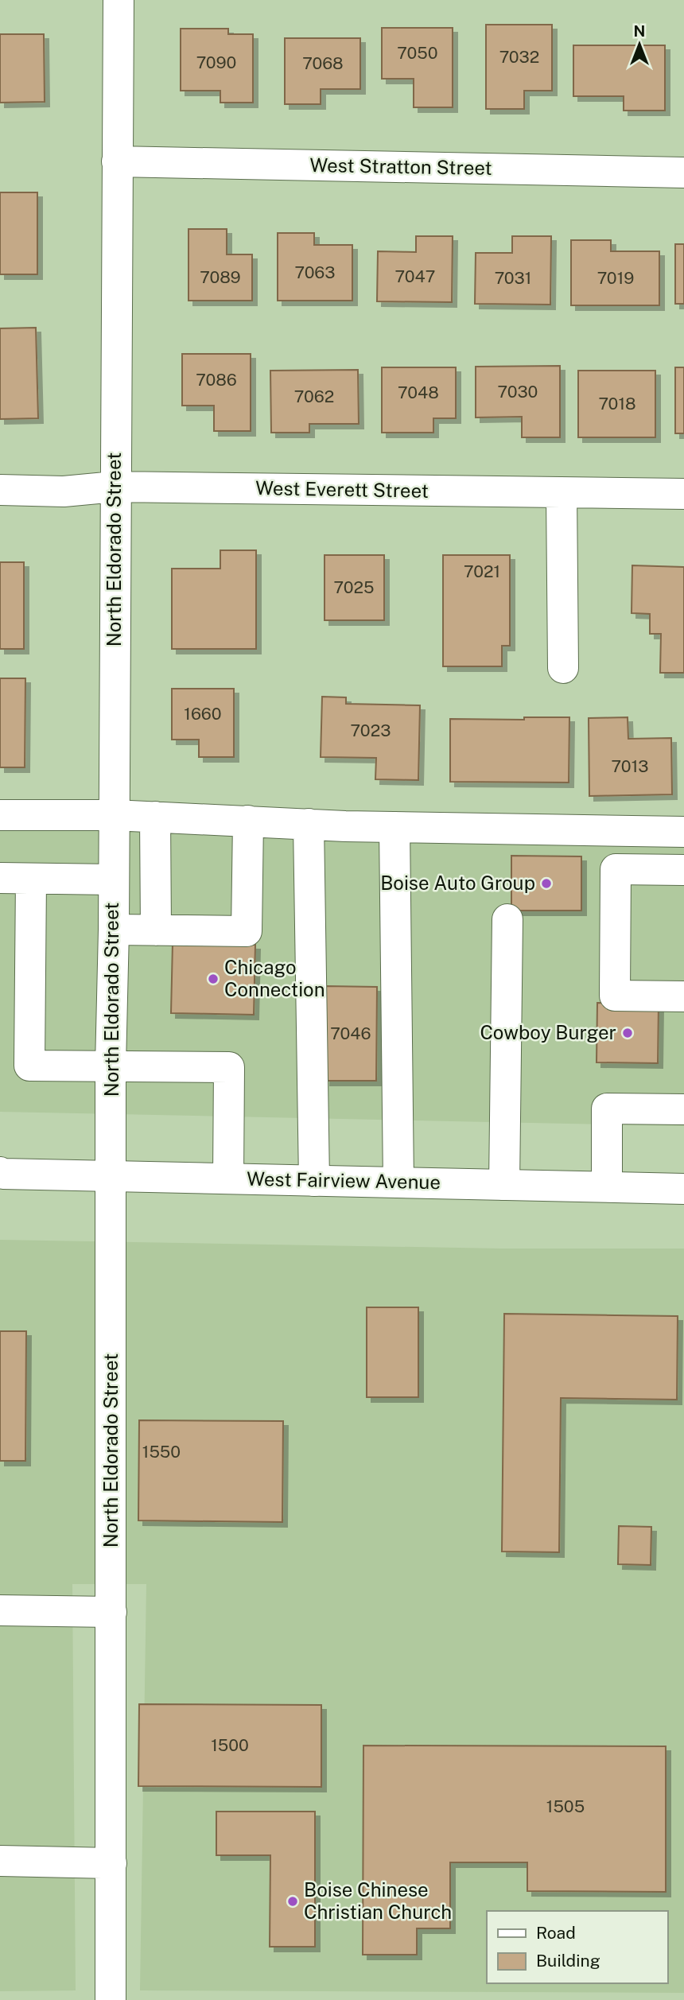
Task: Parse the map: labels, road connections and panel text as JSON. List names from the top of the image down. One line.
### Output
{"streets":{"street":["West Stratton Street","West Everett Street","North Eldorado Street","West Fairview Avenue"]},"crossings":[["West Stratton Street","North Eldorado Street"],["West Everett Street","North Eldorado Street"],["North Eldorado Street","West Fairview Avenue"]],"places":["Boise Auto Group","Chicago Connection","Cowboy Burger","Boise Chinese Christian Church"],"house_numbers":["7050","7032","7090","7068","7063","7047","7089","7031","7019","7086","7030","7048","7062","7018","7021","7025","1660","7023","7013","7046","1550","1500","1505"],"legend":["Road","Building"],"north":"top"}
